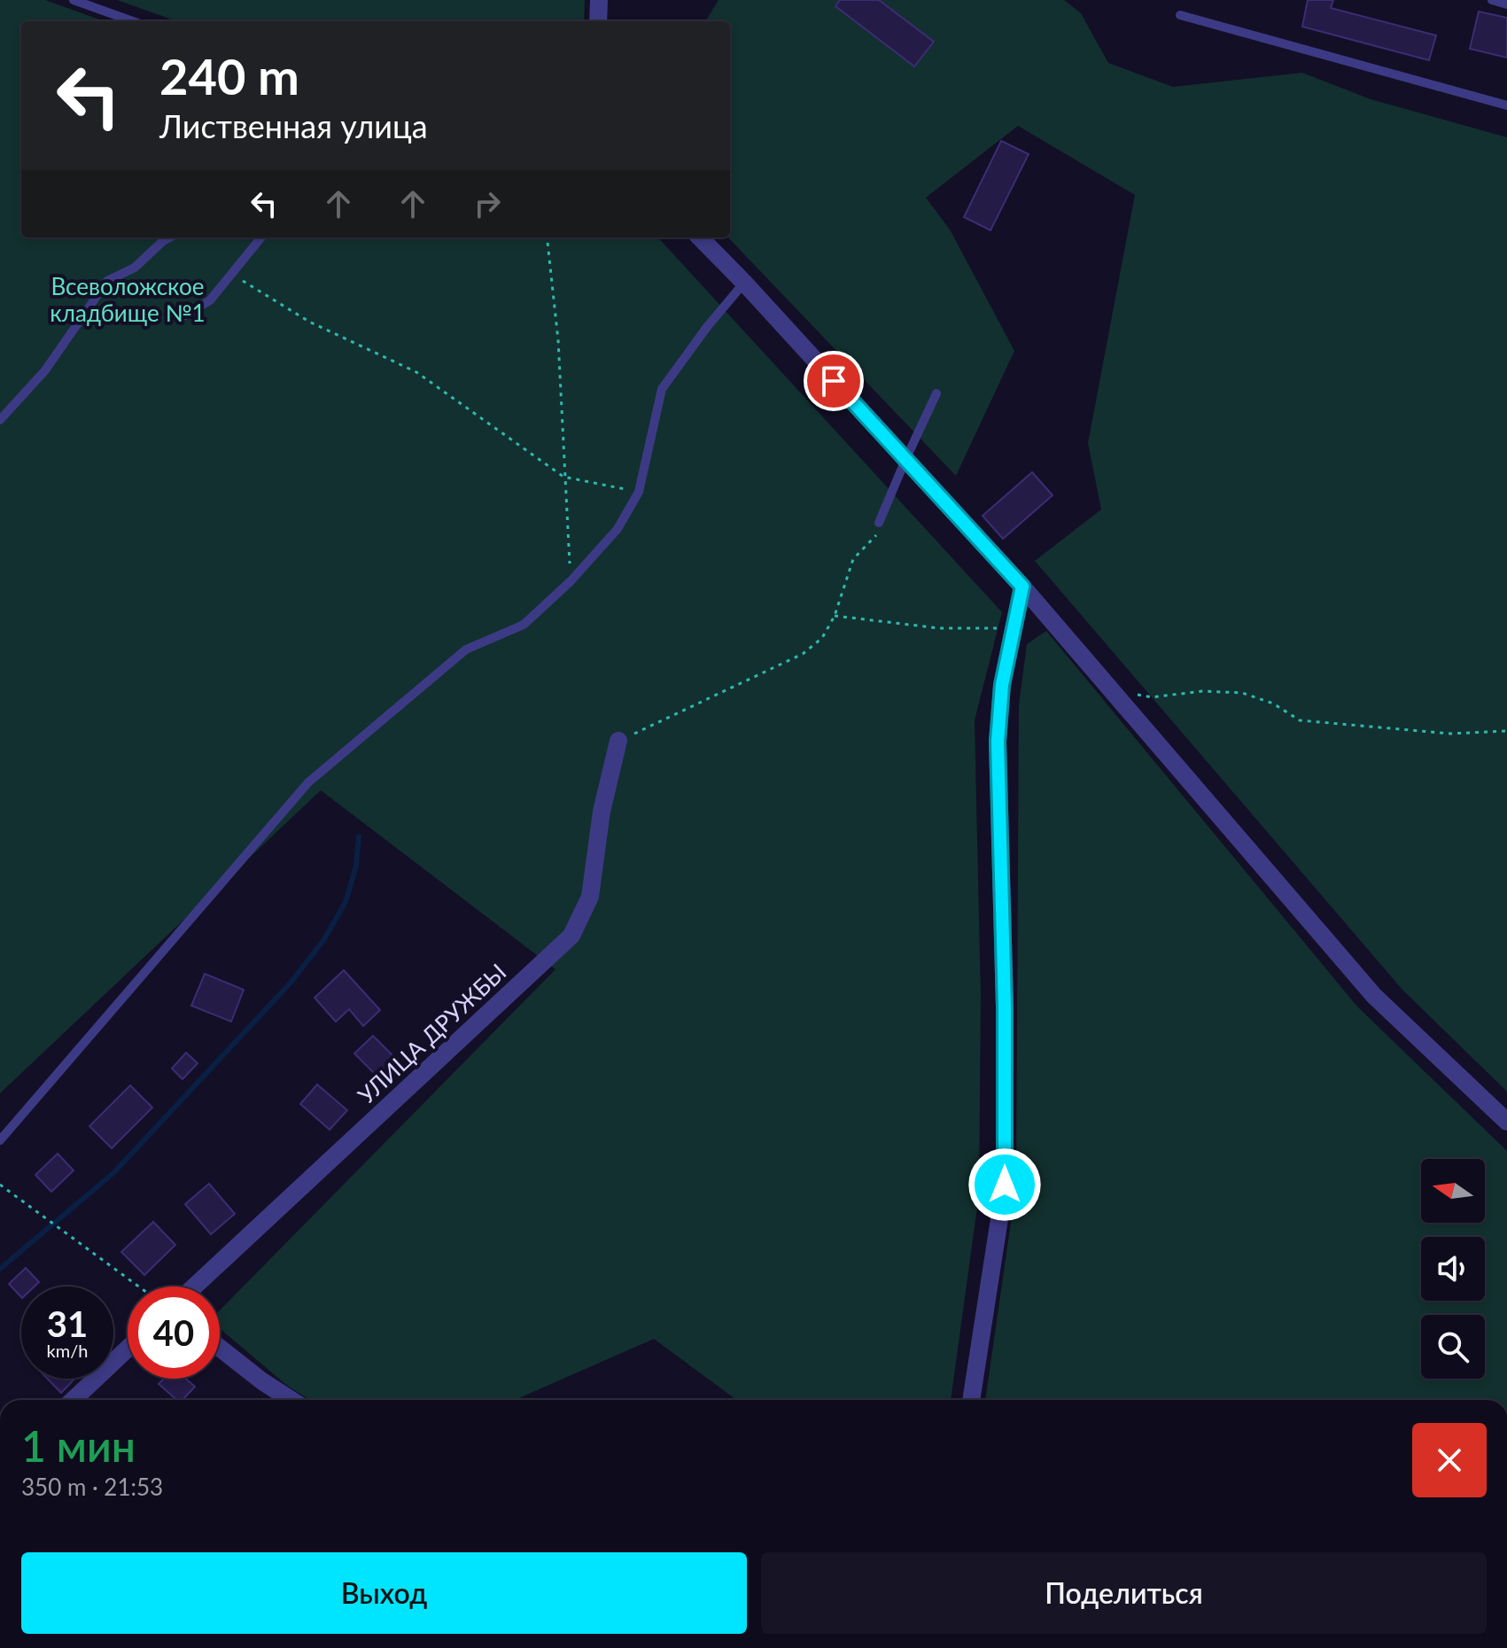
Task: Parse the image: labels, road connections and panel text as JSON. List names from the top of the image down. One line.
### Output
{"streets":{"street":["УЛИЦА ДРУЖБЫ"]},"parks":["Всеволожское кладбище №1"],"north":"left","page":{"turn":["240 m","Лиственная улица"],"speed":"31 km/h","limit":"40","heading":["1 мин","350 m · 21:53"],"buttons":["Выход","Поделиться"]}}
